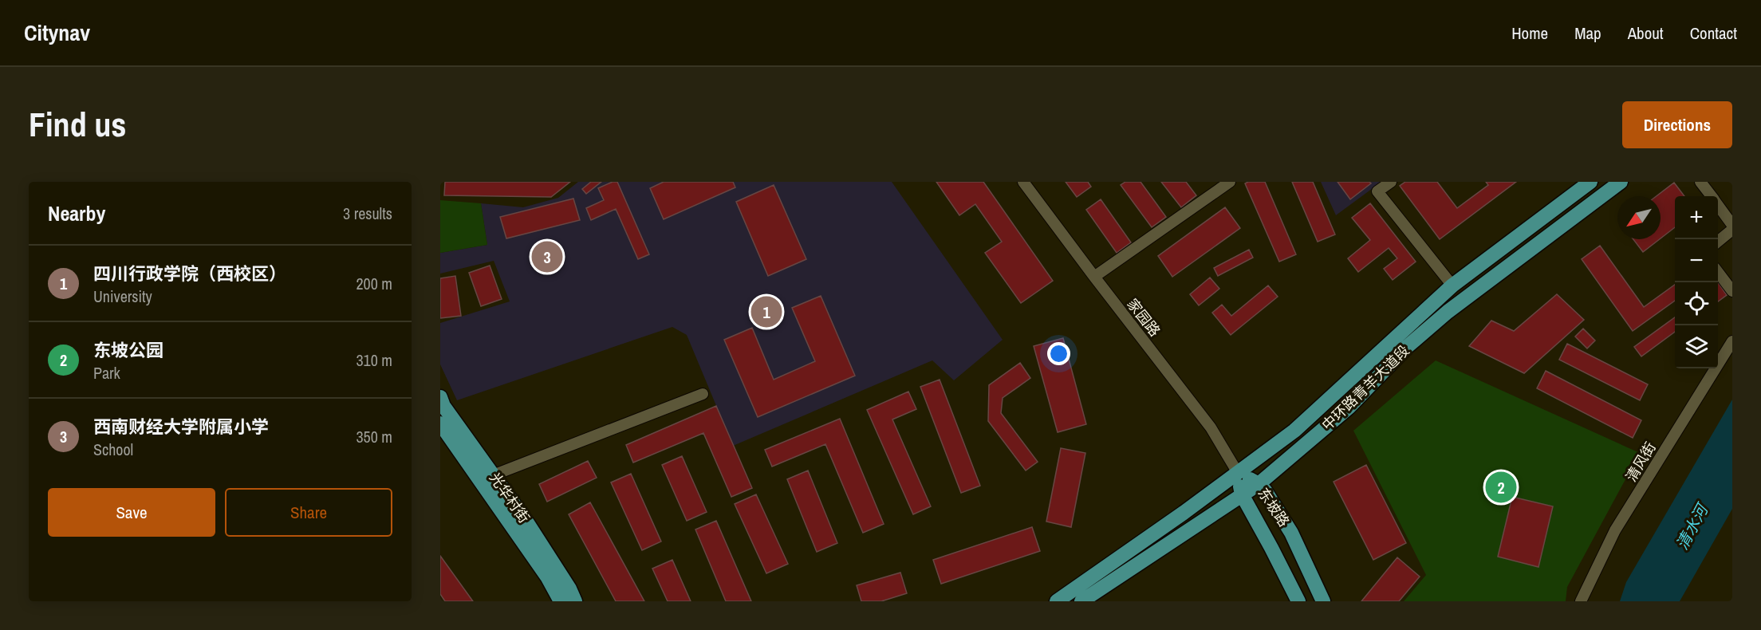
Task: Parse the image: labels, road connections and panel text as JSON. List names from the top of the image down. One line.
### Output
{"streets":{"main road":["中环路青羊大道段","光华村街","东坡路"],"street":["家园路","清风街"]},"crossings":[["家园路","中环路青羊大道段"],["家园路","东坡路"],["中环路青羊大道段","东坡路"]],"water":["清水河"],"north":"bottom left","page":{"header":"Citynav","nav":["Home","Map","About","Contact"],"buttons":["Directions",["Save","Share"]],"title":"Find us","heading":["Nearby","3 results"],"map_buttons":["+","−"],"pins":["3","1","2"],"list":[{"mark":"1","name":"四川行政学院（西校区）","note":"University","value":"200 m"},{"mark":"2","name":"东坡公园","note":"Park","value":"310 m"},{"mark":"3","name":"西南财经大学附属小学","note":"School","value":"350 m"}]}}
